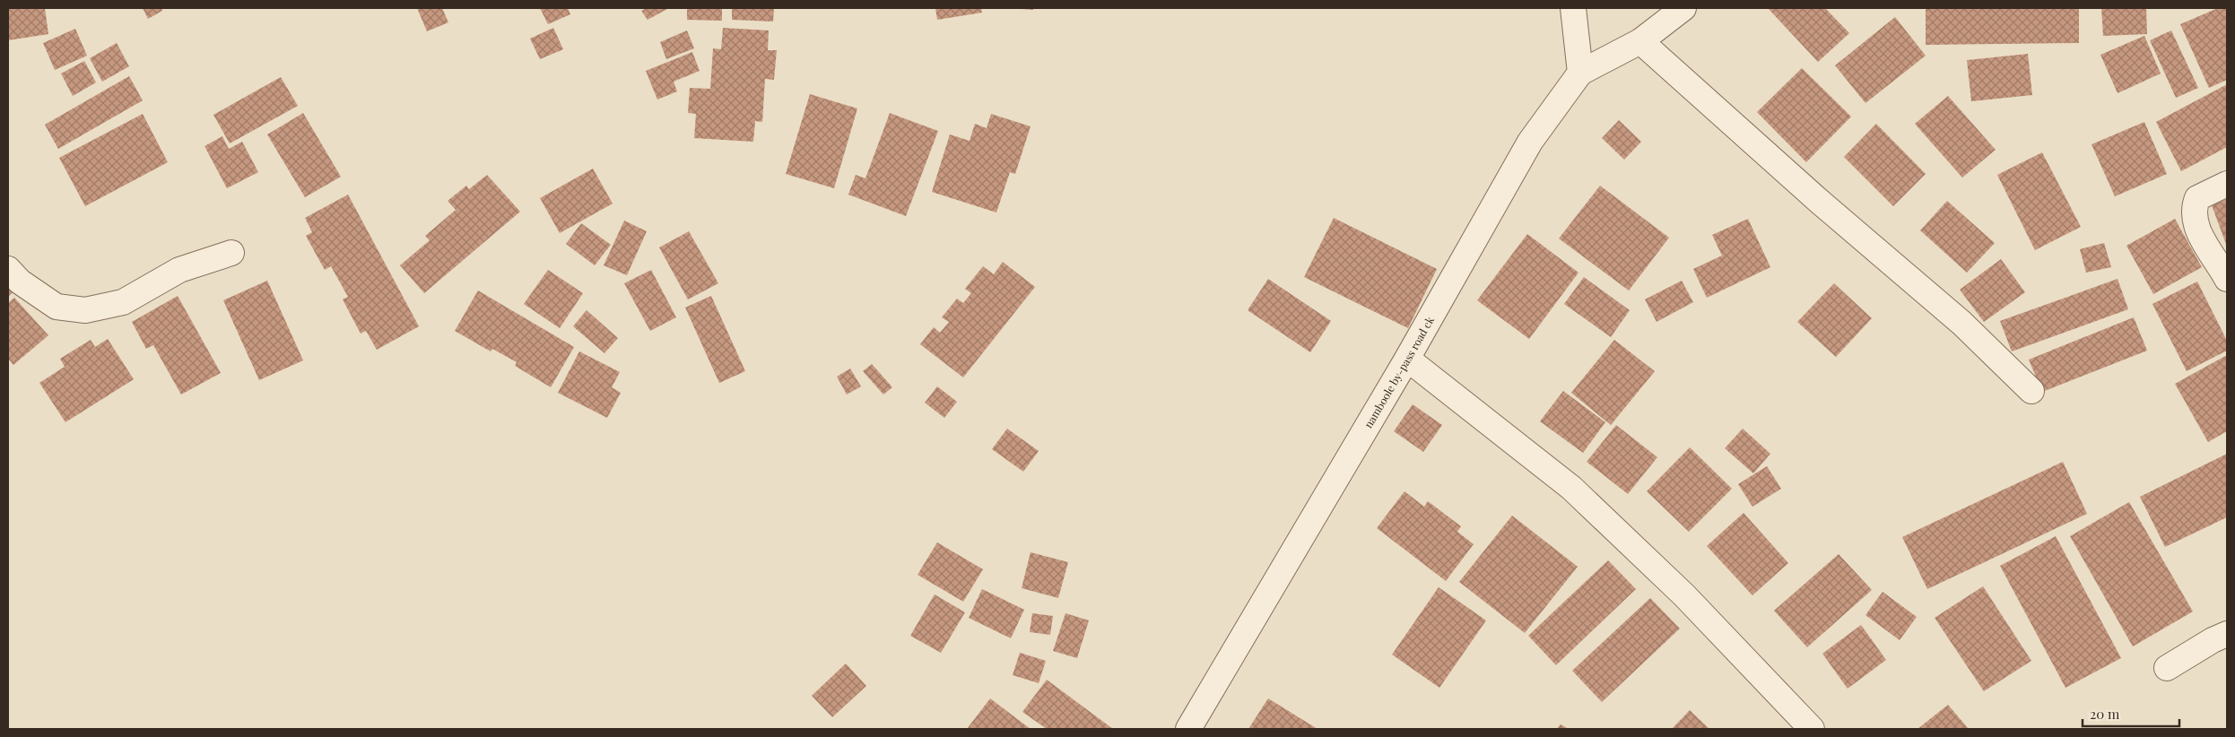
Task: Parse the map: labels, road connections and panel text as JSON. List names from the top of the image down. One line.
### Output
{"streets":{"street":["namboole by-pass road ck"]},"scale_bar":"20 m"}
